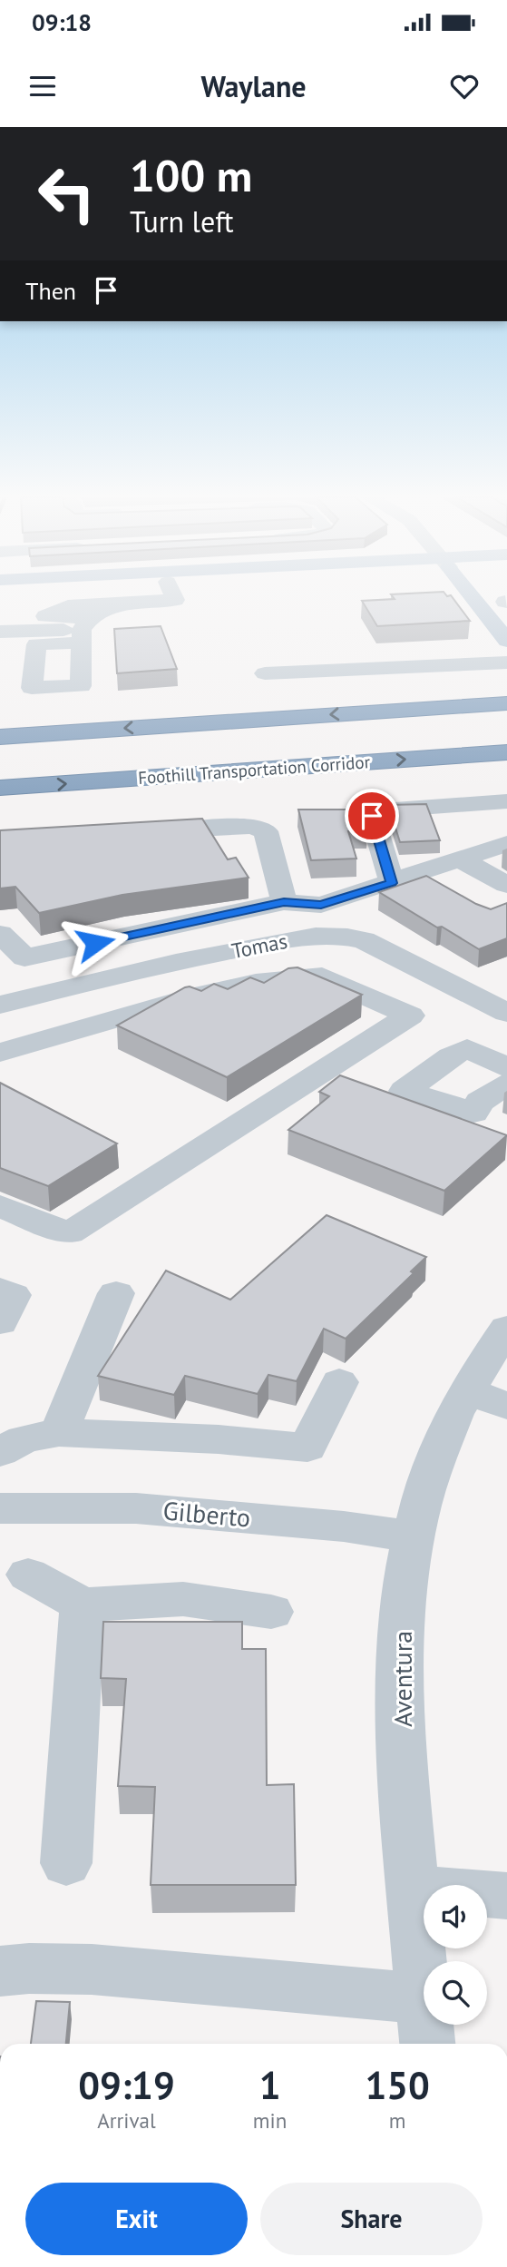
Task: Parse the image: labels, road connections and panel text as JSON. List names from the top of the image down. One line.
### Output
{"streets":{"highway":["Foothill Transportation Corridor"],"street":["Tomas","Gilberto","Aventura"]},"crossings":[["Gilberto","Aventura"]],"page":{"status":"09:18","header":"Waylane","turn":["100 m","Turn left"],"then":"Then","eta":["09:19","Arrival","1","min","150","m"],"buttons":["Exit","Share"]}}
